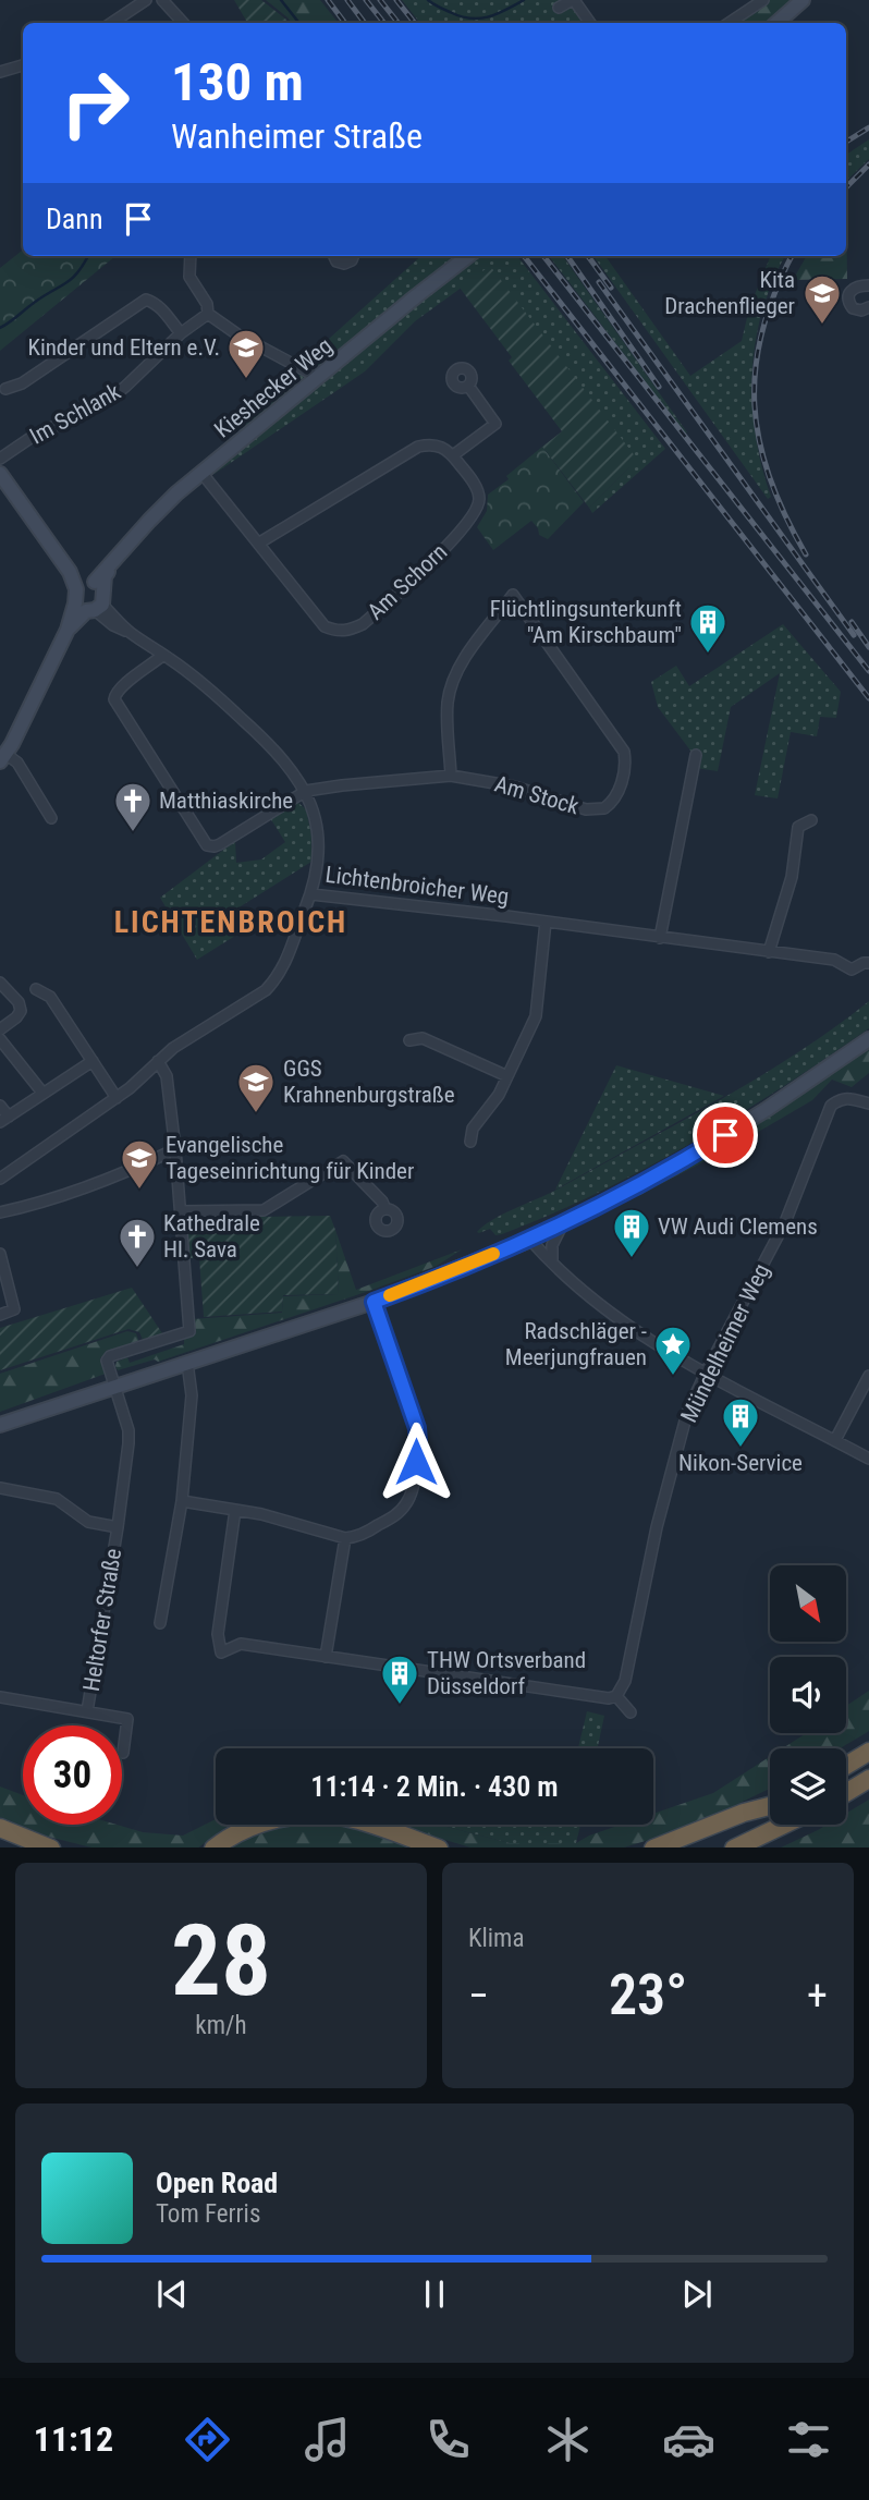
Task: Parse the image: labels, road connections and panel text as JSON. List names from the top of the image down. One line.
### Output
{"streets":{"street":["Kieshecker Weg","Im Schlank","Am Schorn","Am Stock","Lichtenbroicher Weg","Mündelheimer Weg","Heltorfer Straße"]},"crossings":[["Kieshecker Weg","Am Schorn"],["Kieshecker Weg","Lichtenbroicher Weg"],["Am Stock","Lichtenbroicher Weg"]],"districts":["LICHTENBROICH"],"places":{"school or university":["Kita Drachenflieger","Kinder und Eltern e.V.","GGS Krahnenburgstraße","Evangelische Tageseinrichtung für Kinder"],"building":["Flüchtlingsunterkunft \"Am Kirschbaum\"","VW Audi Clemens","Nikon-Service","THW Ortsverband Düsseldorf"],"church":["Matthiaskirche","Kathedrale Hl. Sava"],"place":["Radschläger - Meerjungfrauen"]},"north":"bottom right","page":{"turn":["130 m","Wanheimer Straße"],"then":"Dann","limit":"30","trip":"11:14 · 2 Min. · 430 m","tile":[["28","km/h"],"Klima"],"heat":["−","23°","+"],"song":["Open Road","Tom Ferris"],"tabs":"11:12"}}
